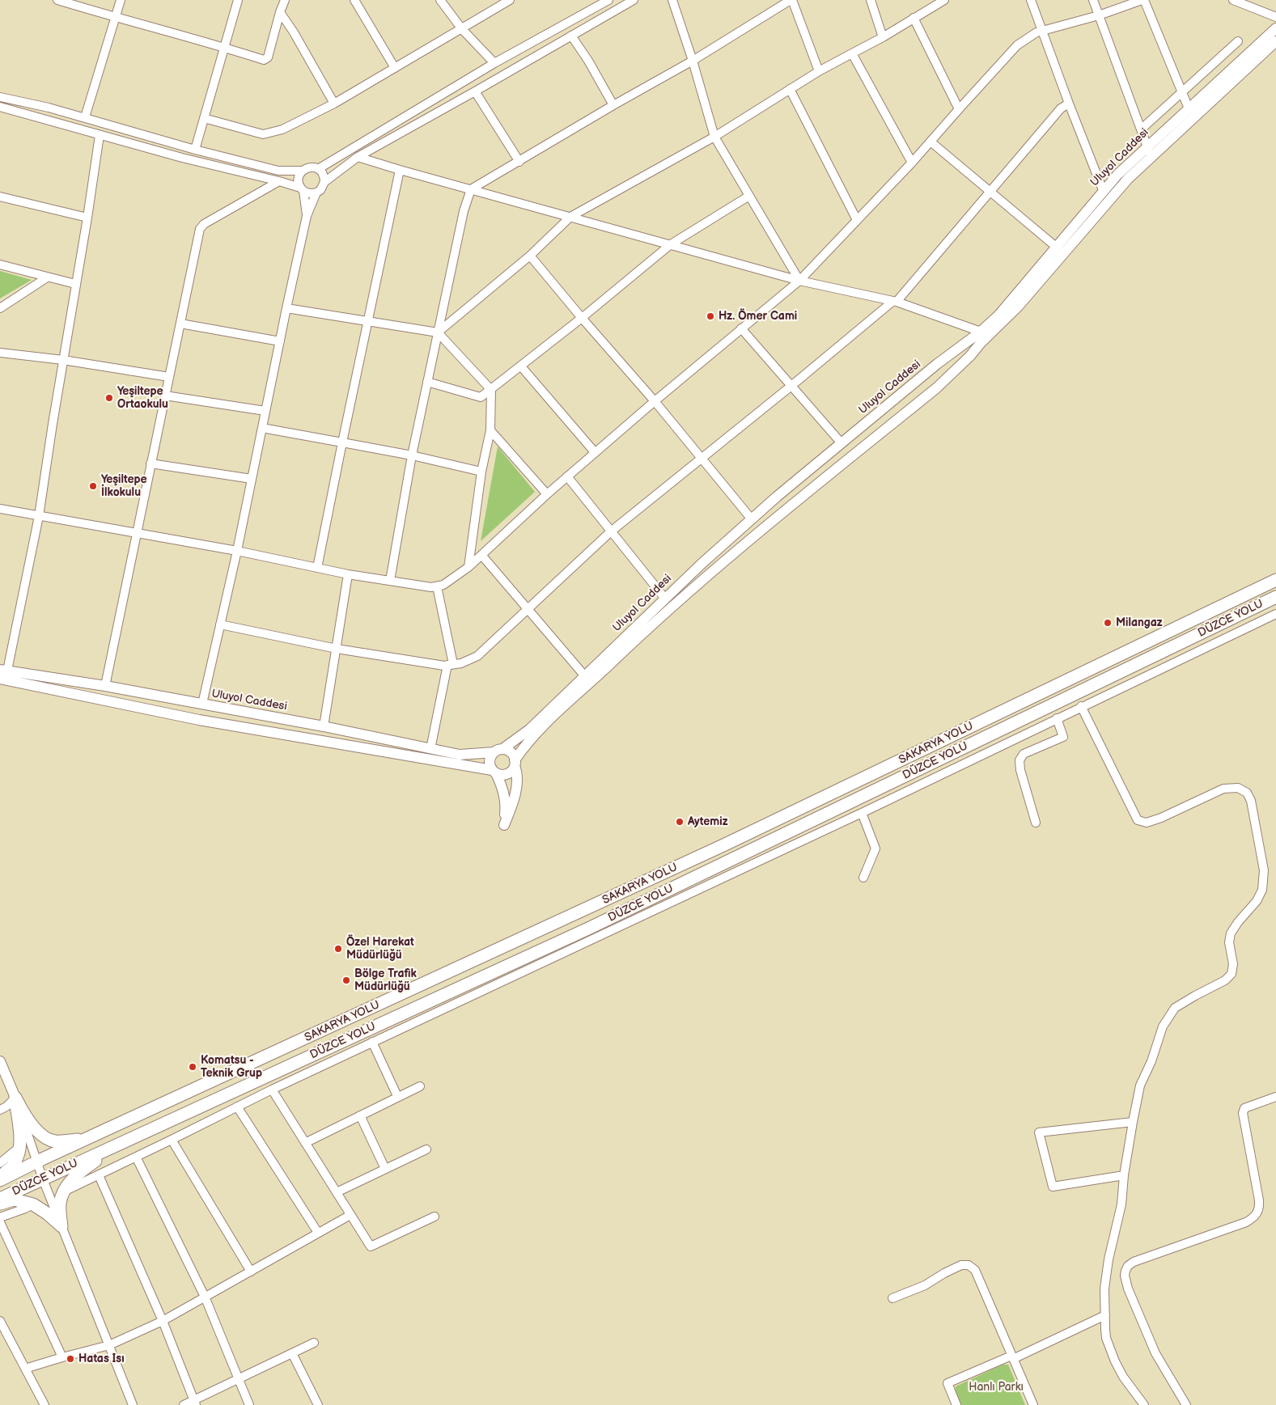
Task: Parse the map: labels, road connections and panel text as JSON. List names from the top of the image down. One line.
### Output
{"streets":{"highway":["DÜZCE YOLU","SAKARYA YOLU"],"main road":["Uluyol Caddesi"]},"parks":["Hanlı Parkı"],"places":["Hz. Ömer Cami","Yeşiltepe Ortaokulu","Yeşiltepe İlkokulu","Milangaz","Aytemiz","Özel Harekat Müdürlüğü","Bölge Trafik Müdürlüğü","Komatsu - Teknik Grup","Hatas Isı"]}
